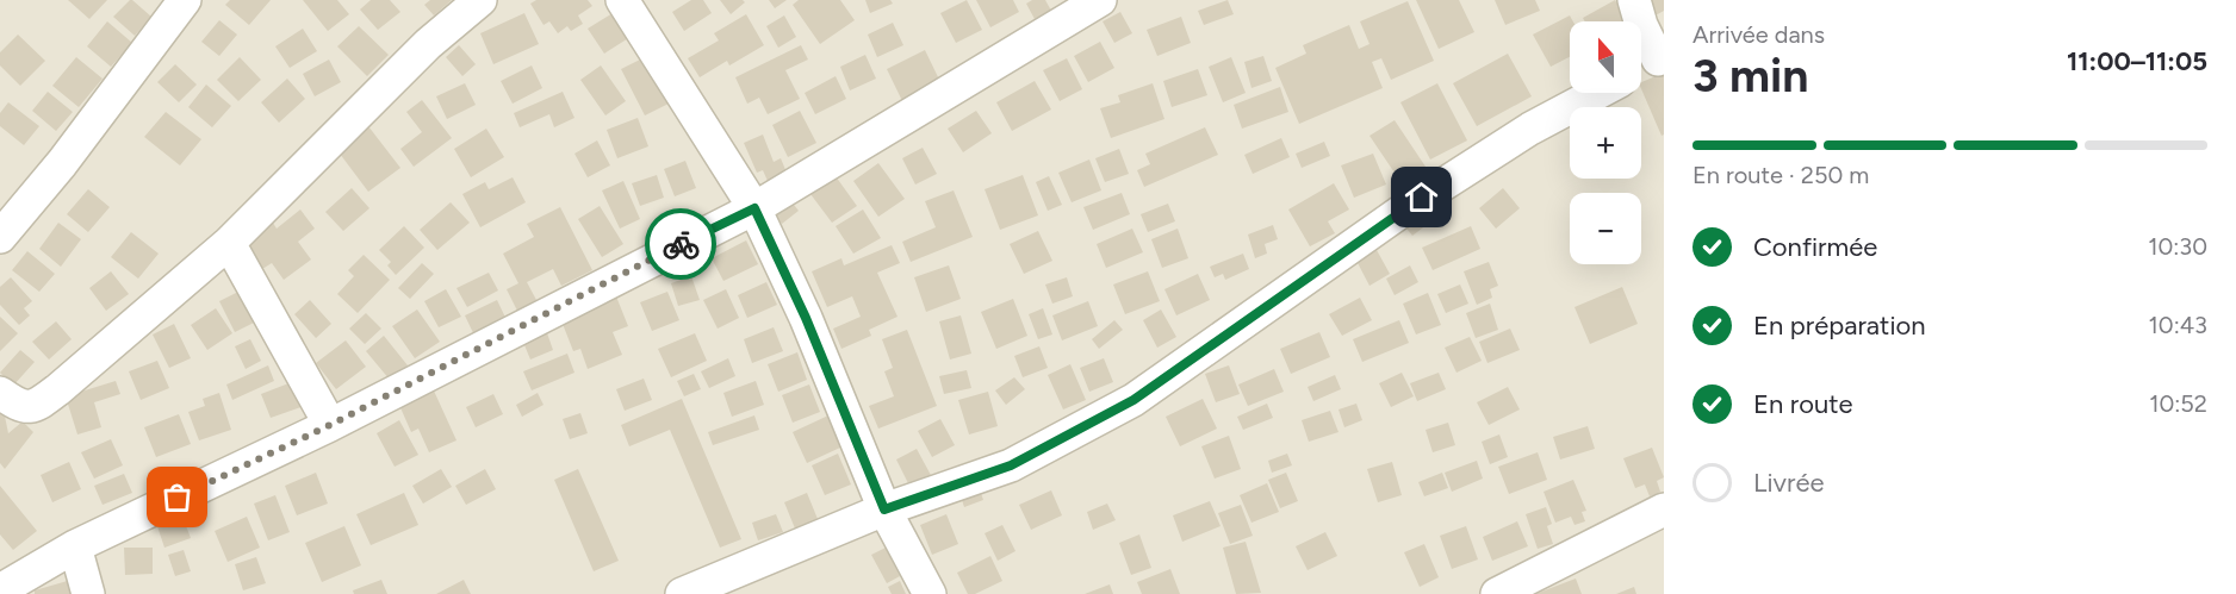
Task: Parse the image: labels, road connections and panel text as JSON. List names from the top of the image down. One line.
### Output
{"north":"top","page":{"heading":["3 min","Arrivée dans","11:00–11:05"],"map_buttons":["+","−"],"bar":"En route · 250 m","list":[["Confirmée","10:30"],["En préparation","10:43"],["En route","10:52"],"Livrée"]}}
